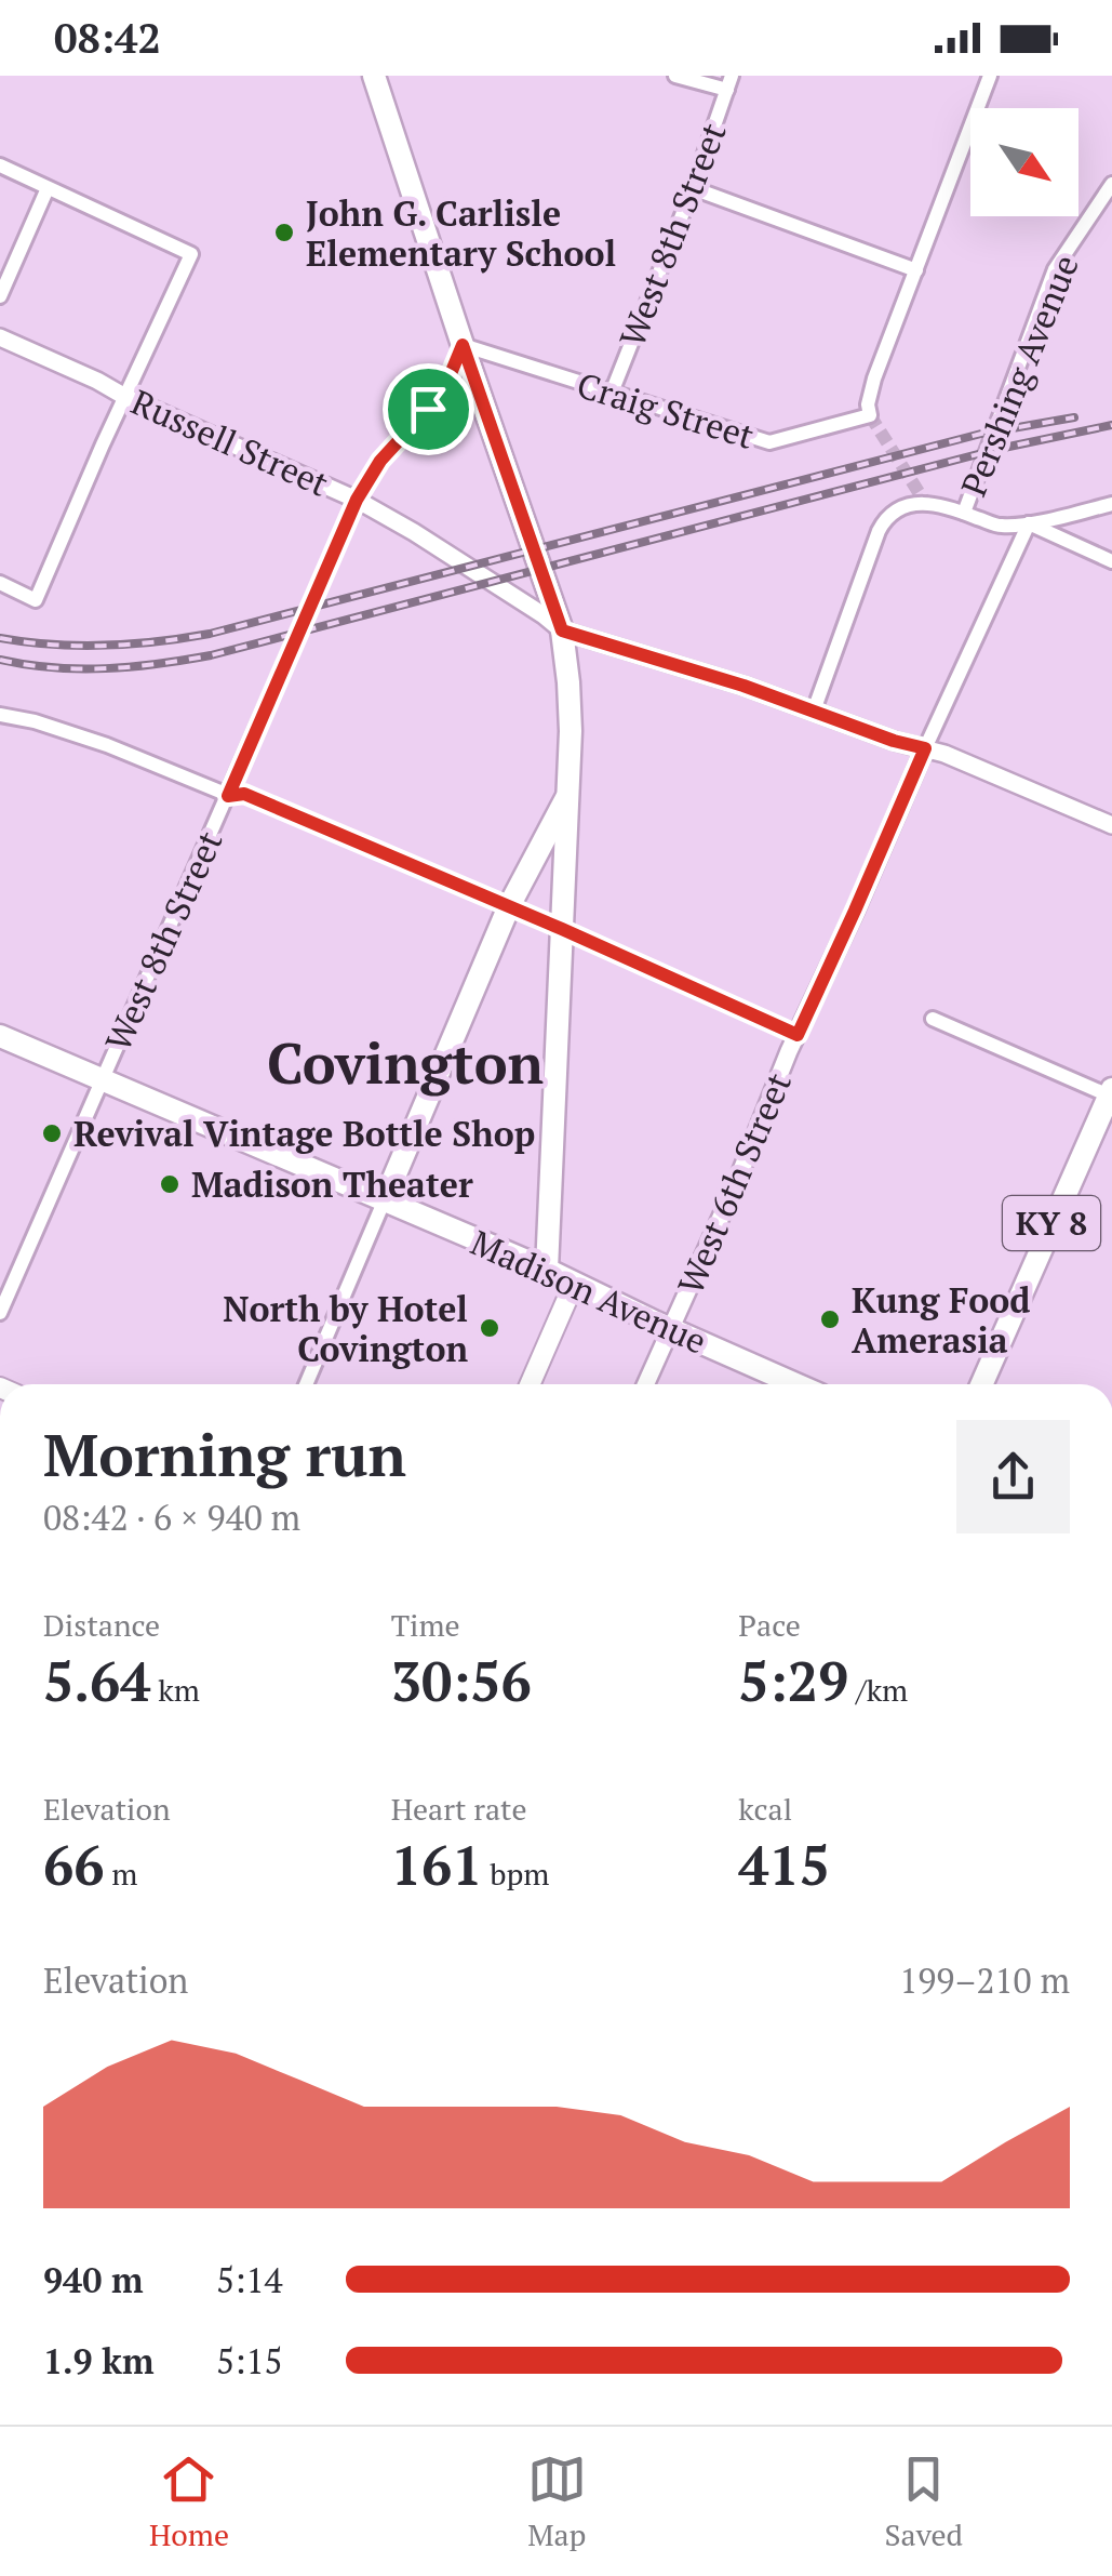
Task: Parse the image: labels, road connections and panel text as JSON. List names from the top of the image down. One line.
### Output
{"streets":{"main road":["KY 8","Madison Avenue"],"street":["West 8th Street","Pershing Avenue","Craig Street","Russell Street","West 6th Street"]},"crossings":[["West 8th Street","Craig Street"],["West 8th Street","Russell Street"],["West 8th Street","Madison Avenue"],["Russell Street","West 6th Street"],["West 6th Street","Madison Avenue"]],"districts":["Covington"],"places":["John G. Carlisle Elementary School","Revival Vintage Bottle Shop","Madison Theater","Kung Food Amerasia","North by Hotel Covington"],"north":"bottom right","page":{"status":"08:42","heading":["Morning run","08:42 · 6 × 940 m"],"stats":[["Distance","5.64 km"],["Time","30:56"],["Pace","5:29 /km"],["Elevation","66 m"],["Heart rate","161 bpm"],["kcal","415"]],"chart":["Elevation","199–210 m"],"list":[{"name":"940 m","note":"5:14"},{"name":"1.9 km","note":"5:15"}],"tabs":["Home","Map","Saved"]}}
